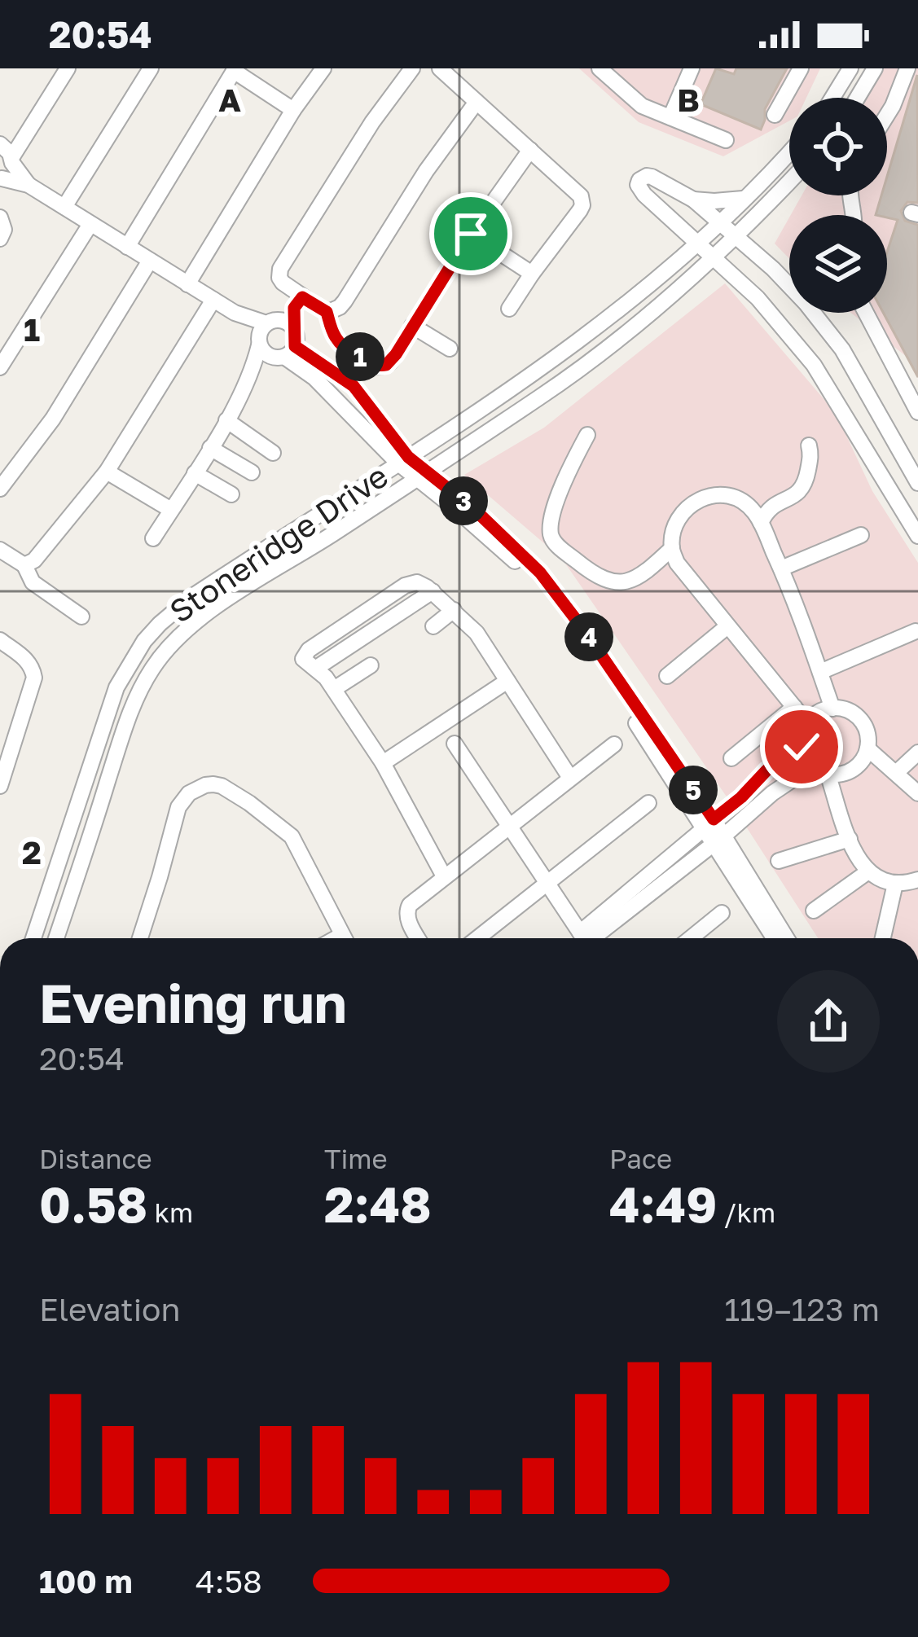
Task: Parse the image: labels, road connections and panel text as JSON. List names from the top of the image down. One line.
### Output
{"streets":{"street":["Stoneridge Drive"]},"page":{"status":"20:54","pins":["1","3","4","5"],"heading":["Evening run","20:54"],"stats":[["Distance","0.58 km"],["Time","2:48"],["Pace","4:49 /km"]],"chart":["Elevation","119–123 m"],"list":[{"name":"100 m","note":"4:58"}]},"grid":{"columns":["A","B"],"rows":["1","2"]}}
